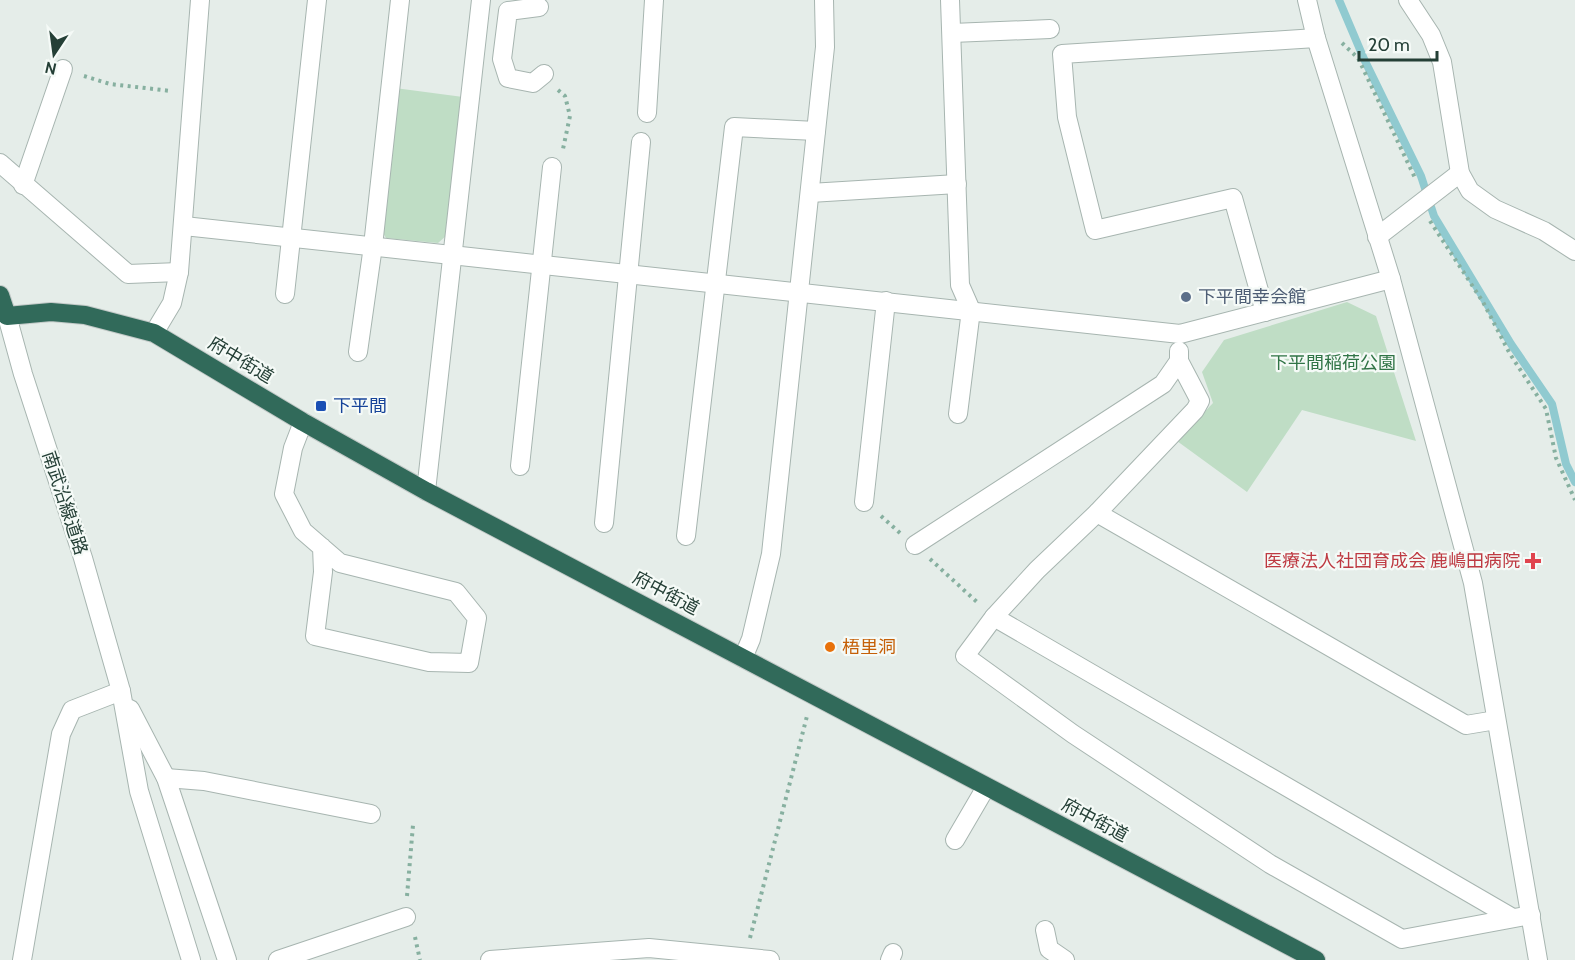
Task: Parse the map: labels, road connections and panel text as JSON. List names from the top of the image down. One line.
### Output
{"streets":{"highway":["府中街道"],"street":["南武沿線道路"]},"crossings":[["府中街道","南武沿線道路"]],"parks":["下平間稲荷公園"],"places":{"other":["下平間幸会館","梧里洞"],"transit":["下平間"],"health":["医療法人社団育成会 鹿嶋田病院"]},"scale_bar":"20 m","north":"bottom"}
